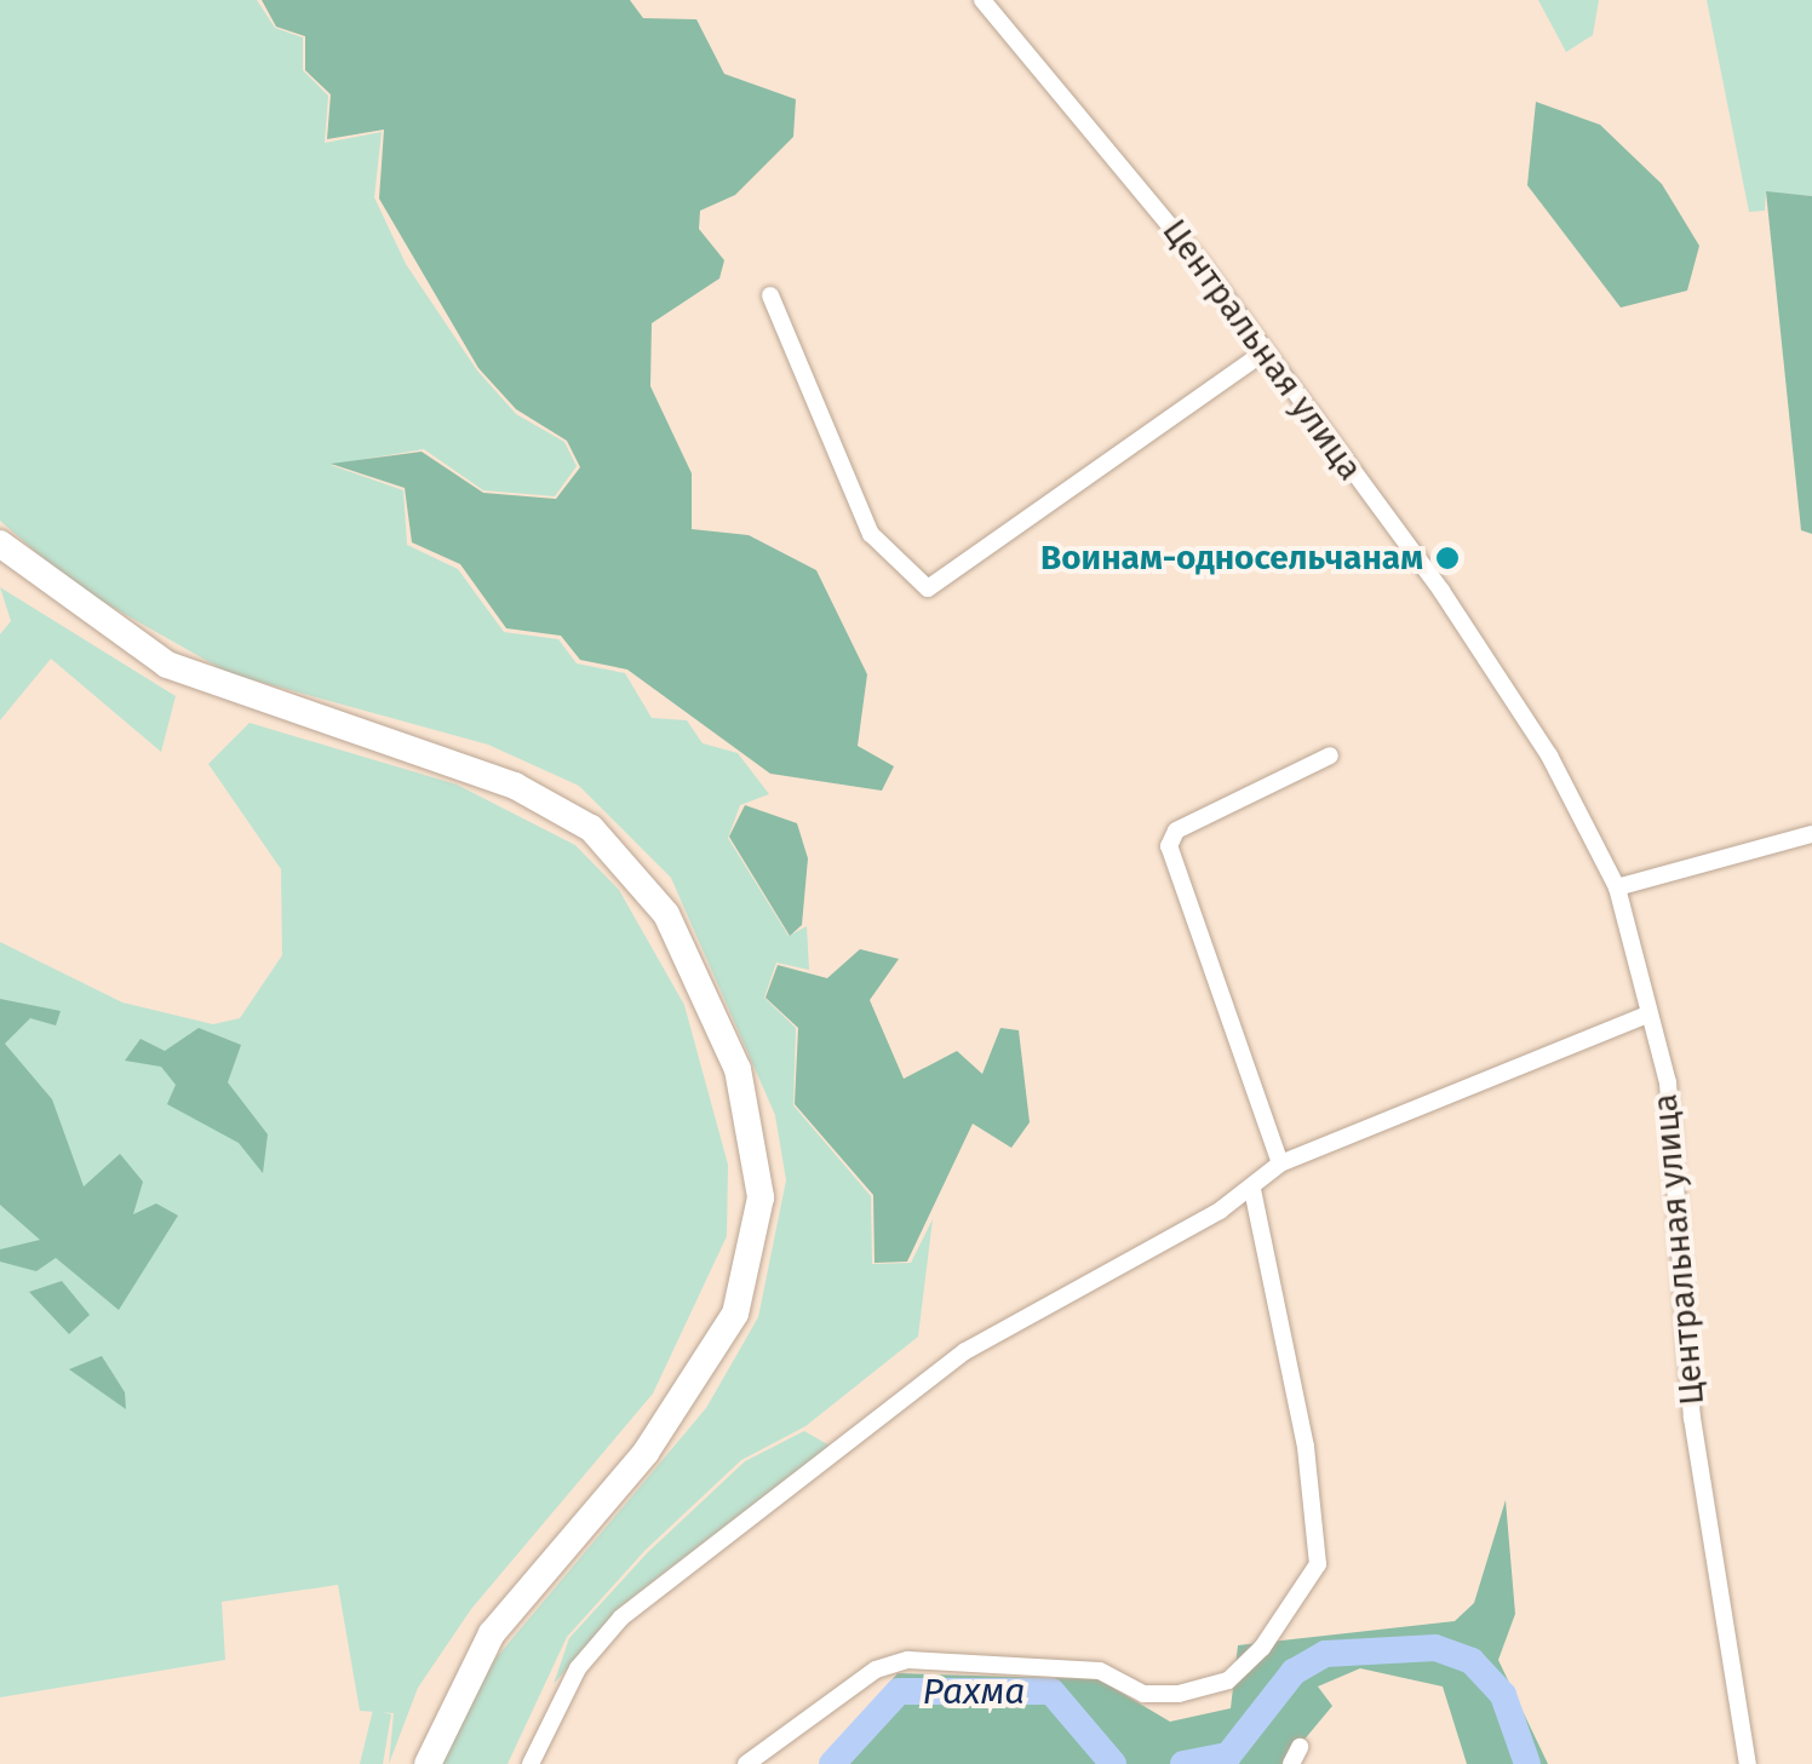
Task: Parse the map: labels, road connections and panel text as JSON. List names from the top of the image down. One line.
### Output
{"streets":{"street":["Центральная улица"]},"water":["Рахма"],"places":["Воинам-односельчанам"]}
